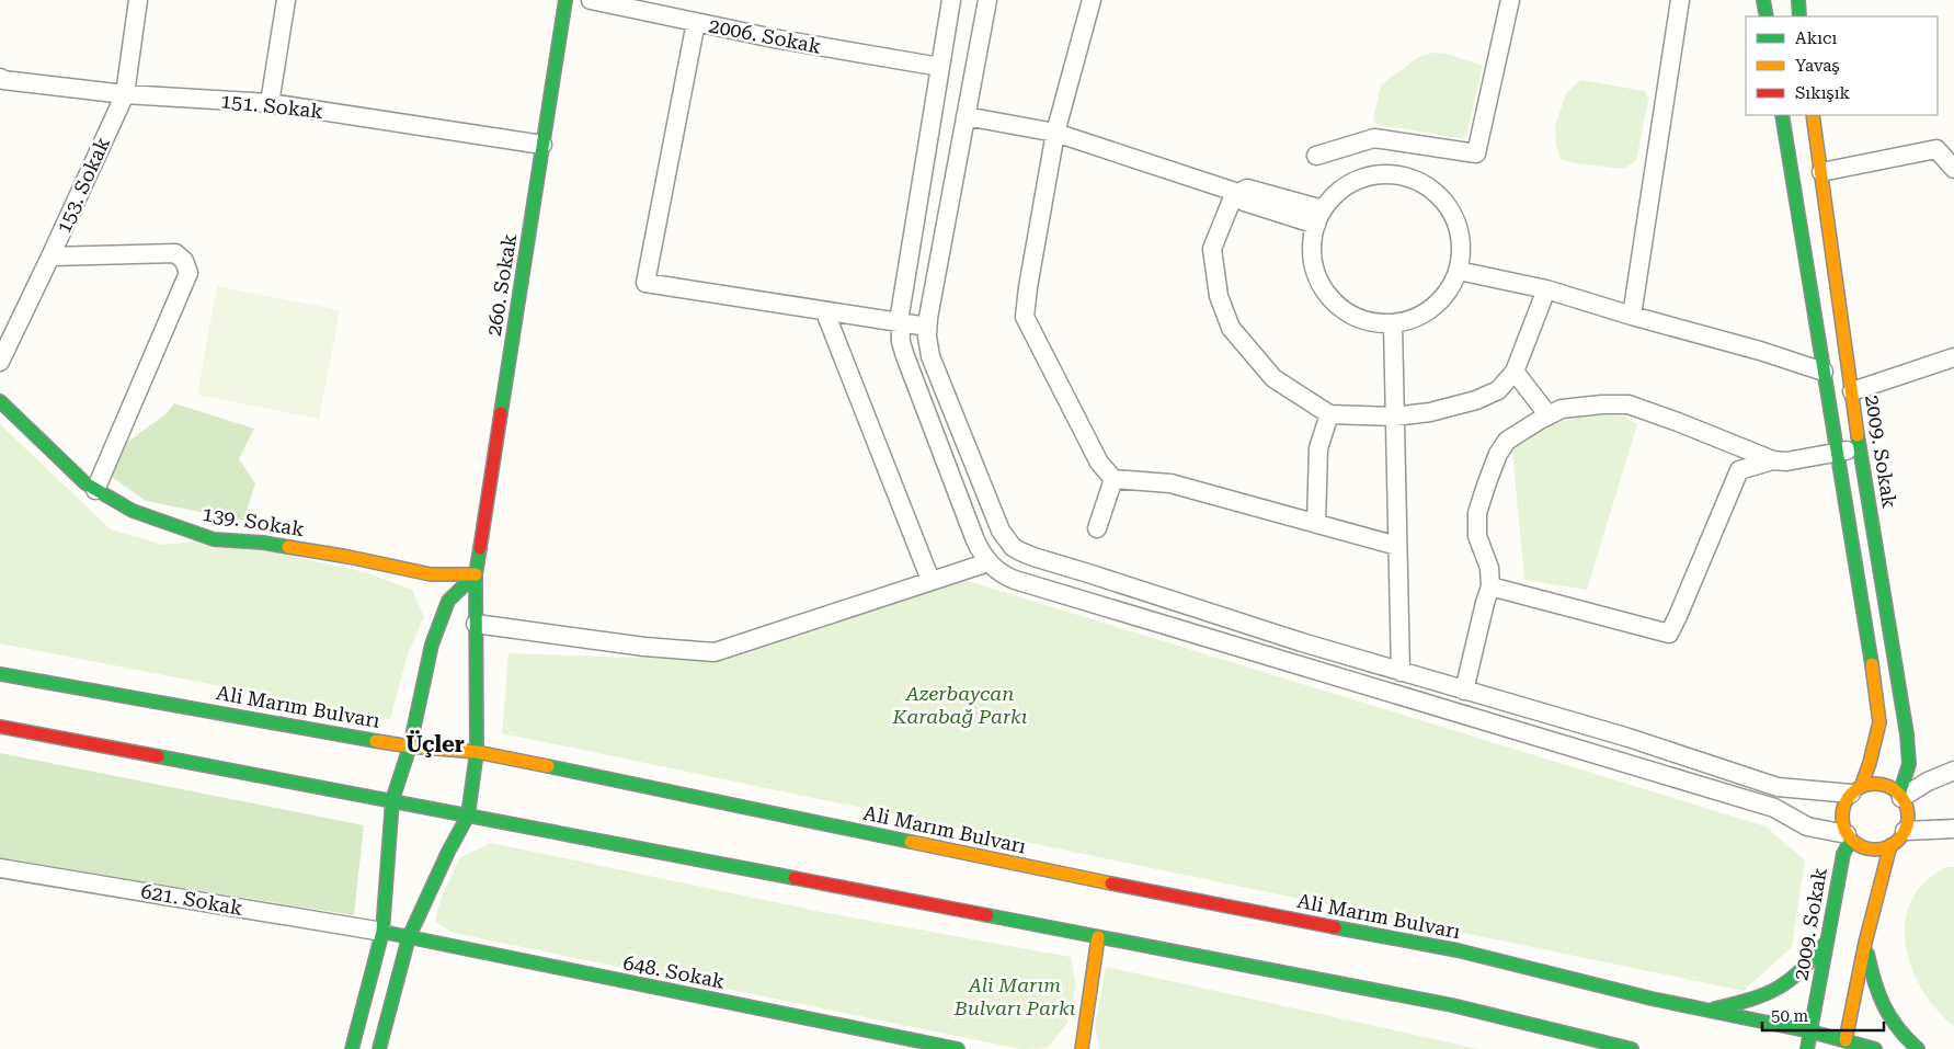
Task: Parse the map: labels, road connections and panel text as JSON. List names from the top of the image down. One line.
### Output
{"streets":{"street":["2006. Sokak","151. Sokak","153. Sokak","260. Sokak","2009. Sokak","139. Sokak","Ali Marım Bulvarı","621. Sokak","648. Sokak"]},"crossings":[["151. Sokak","153. Sokak"],["151. Sokak","260. Sokak"],["260. Sokak","139. Sokak"],["260. Sokak","Ali Marım Bulvarı"],["2009. Sokak","Ali Marım Bulvarı"],["621. Sokak","648. Sokak"]],"districts":["Üçler"],"parks":["Azerbaycan Karabağ Parkı","Ali Marım Bulvarı Parkı"],"legend":["Akıcı","Yavaş","Sıkışık"],"scale_bar":"50 m"}
